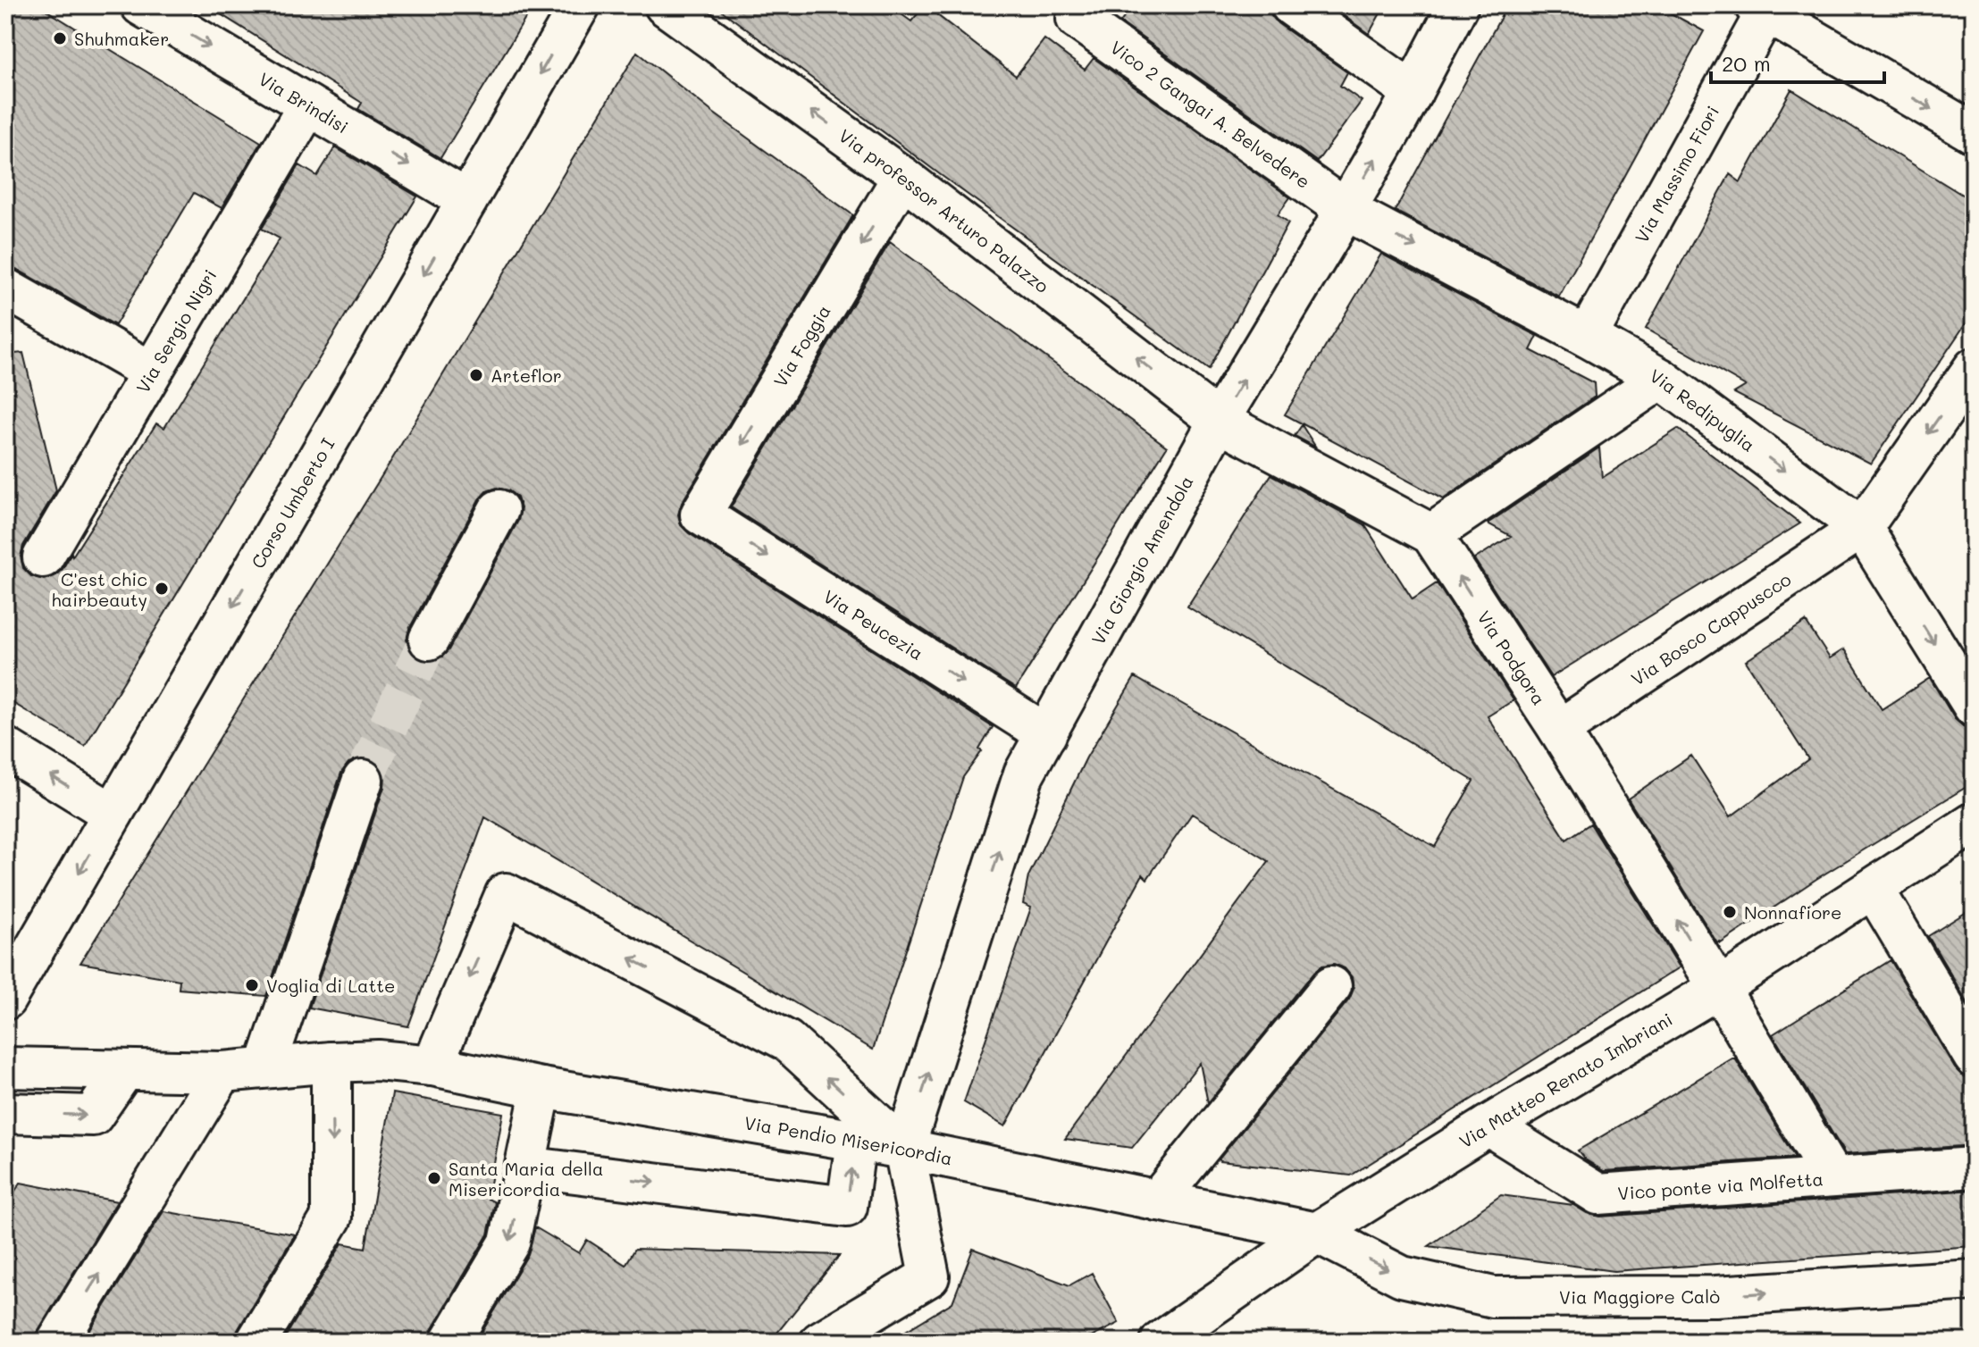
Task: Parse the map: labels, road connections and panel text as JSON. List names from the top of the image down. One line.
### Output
{"streets":{"street":["Via Brindisi","Vico 2 Gangai A. Belvedere","Via Massimo Fiori","Via professor Arturo Palazzo","Via Sergio Nigri","Via Foggia","Via Redipuglia","Corso Umberto I","Via Giorgio Amendola","Via Peucezia","Via Bosco Cappuscco","Via Podgora","Via Matteo Renato Imbriani","Via Pendio Misericordia","Vico ponte via Molfetta","Via Maggiore Calò"]},"crossings":[["Via Brindisi","Via Sergio Nigri"],["Via Brindisi","Corso Umberto I"],["Vico 2 Gangai A. Belvedere","Via Redipuglia"],["Vico 2 Gangai A. Belvedere","Via Giorgio Amendola"],["Via Massimo Fiori","Via Redipuglia"],["Via professor Arturo Palazzo","Via Foggia"],["Via professor Arturo Palazzo","Via Giorgio Amendola"],["Via professor Arturo Palazzo","Via Podgora"],["Via Foggia","Via Peucezia"],["Via Redipuglia","Via Giorgio Amendola"],["Via Redipuglia","Via Bosco Cappuscco"],["Via Giorgio Amendola","Via Peucezia"],["Via Giorgio Amendola","Via Podgora"],["Via Giorgio Amendola","Via Pendio Misericordia"],["Via Bosco Cappuscco","Via Podgora"],["Via Podgora","Via Matteo Renato Imbriani"],["Via Podgora","Vico ponte via Molfetta"],["Via Matteo Renato Imbriani","Via Pendio Misericordia"],["Via Matteo Renato Imbriani","Vico ponte via Molfetta"],["Via Matteo Renato Imbriani","Via Maggiore Calò"],["Via Pendio Misericordia","Via Maggiore Calò"]],"one_way":["Via professor Arturo Palazzo","Via Foggia","Via Redipuglia","Via Peucezia","Via Podgora","Via Maggiore Calò"],"places":["Shuhmaker","Arteflor","C'est chic hairbeauty","Nonnafiore","Voglia di Latte","Santa Maria della Misericordia"],"scale_bar":"20 m"}
